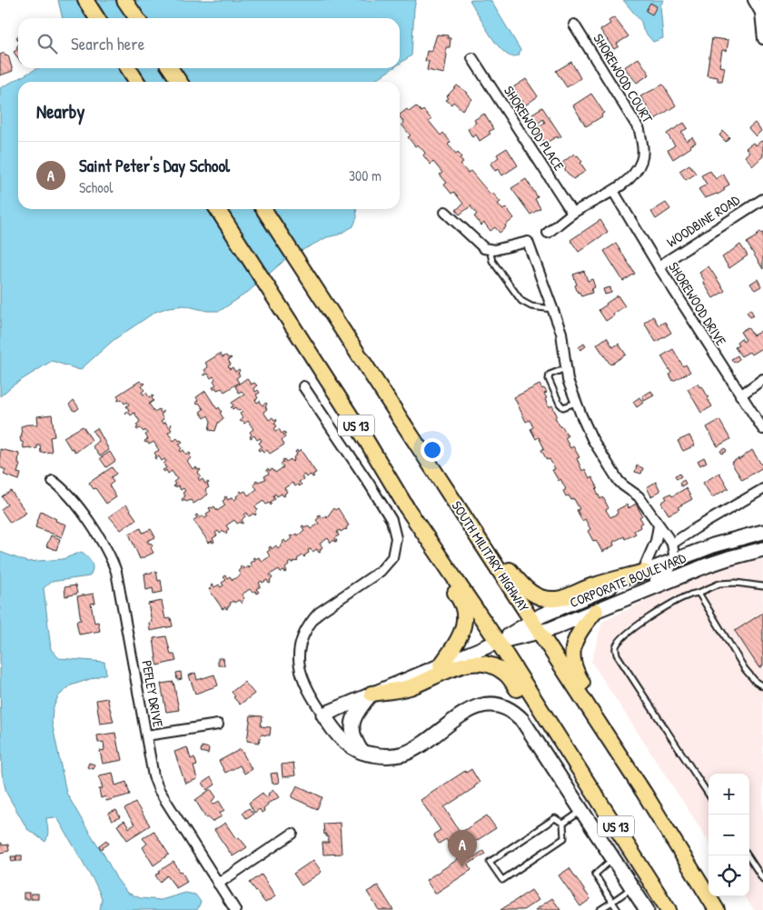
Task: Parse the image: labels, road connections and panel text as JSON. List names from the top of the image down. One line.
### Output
{"streets":{"main road":["US 13","SOUTH MILITARY HIGHWAY"],"street":["SHOREWOOD COURT","SHOREWOOD PLACE","WOODBINE ROAD","SHOREWOOD DRIVE","CORPORATE BOULEVARD","PEFLEY DRIVE"]},"crossings":[["SHOREWOOD COURT","SHOREWOOD PLACE"],["SHOREWOOD COURT","SHOREWOOD DRIVE"],["WOODBINE ROAD","SHOREWOOD DRIVE"],["US 13","CORPORATE BOULEVARD"],["SOUTH MILITARY HIGHWAY","CORPORATE BOULEVARD"]],"page":{"search":"Search here","heading":"Nearby","list":[{"mark":"A","name":"Saint Peter's Day School","note":"School","value":"300 m"}],"map_buttons":["+","−"],"pins":"A"}}
